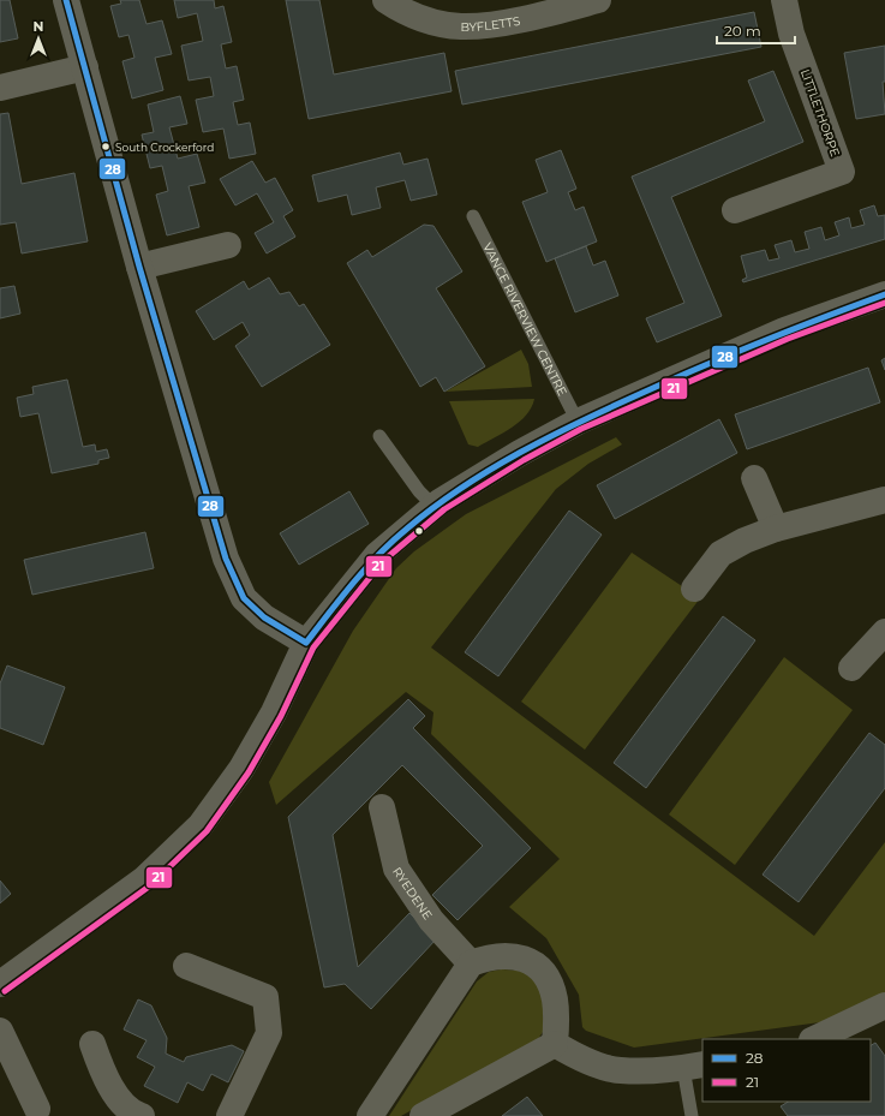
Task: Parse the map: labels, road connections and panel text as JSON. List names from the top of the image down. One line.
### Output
{"streets":{"street":["BYFLETTS","LITTLETHORPE","RYEDENE"],"lane":["VANCE RIVERVIEW CENTRE"]},"places":["South Crockerford"],"lines":["transit line 28","transit line 21"],"legend":["28","21"],"scale_bar":"20 m","north":"top"}
